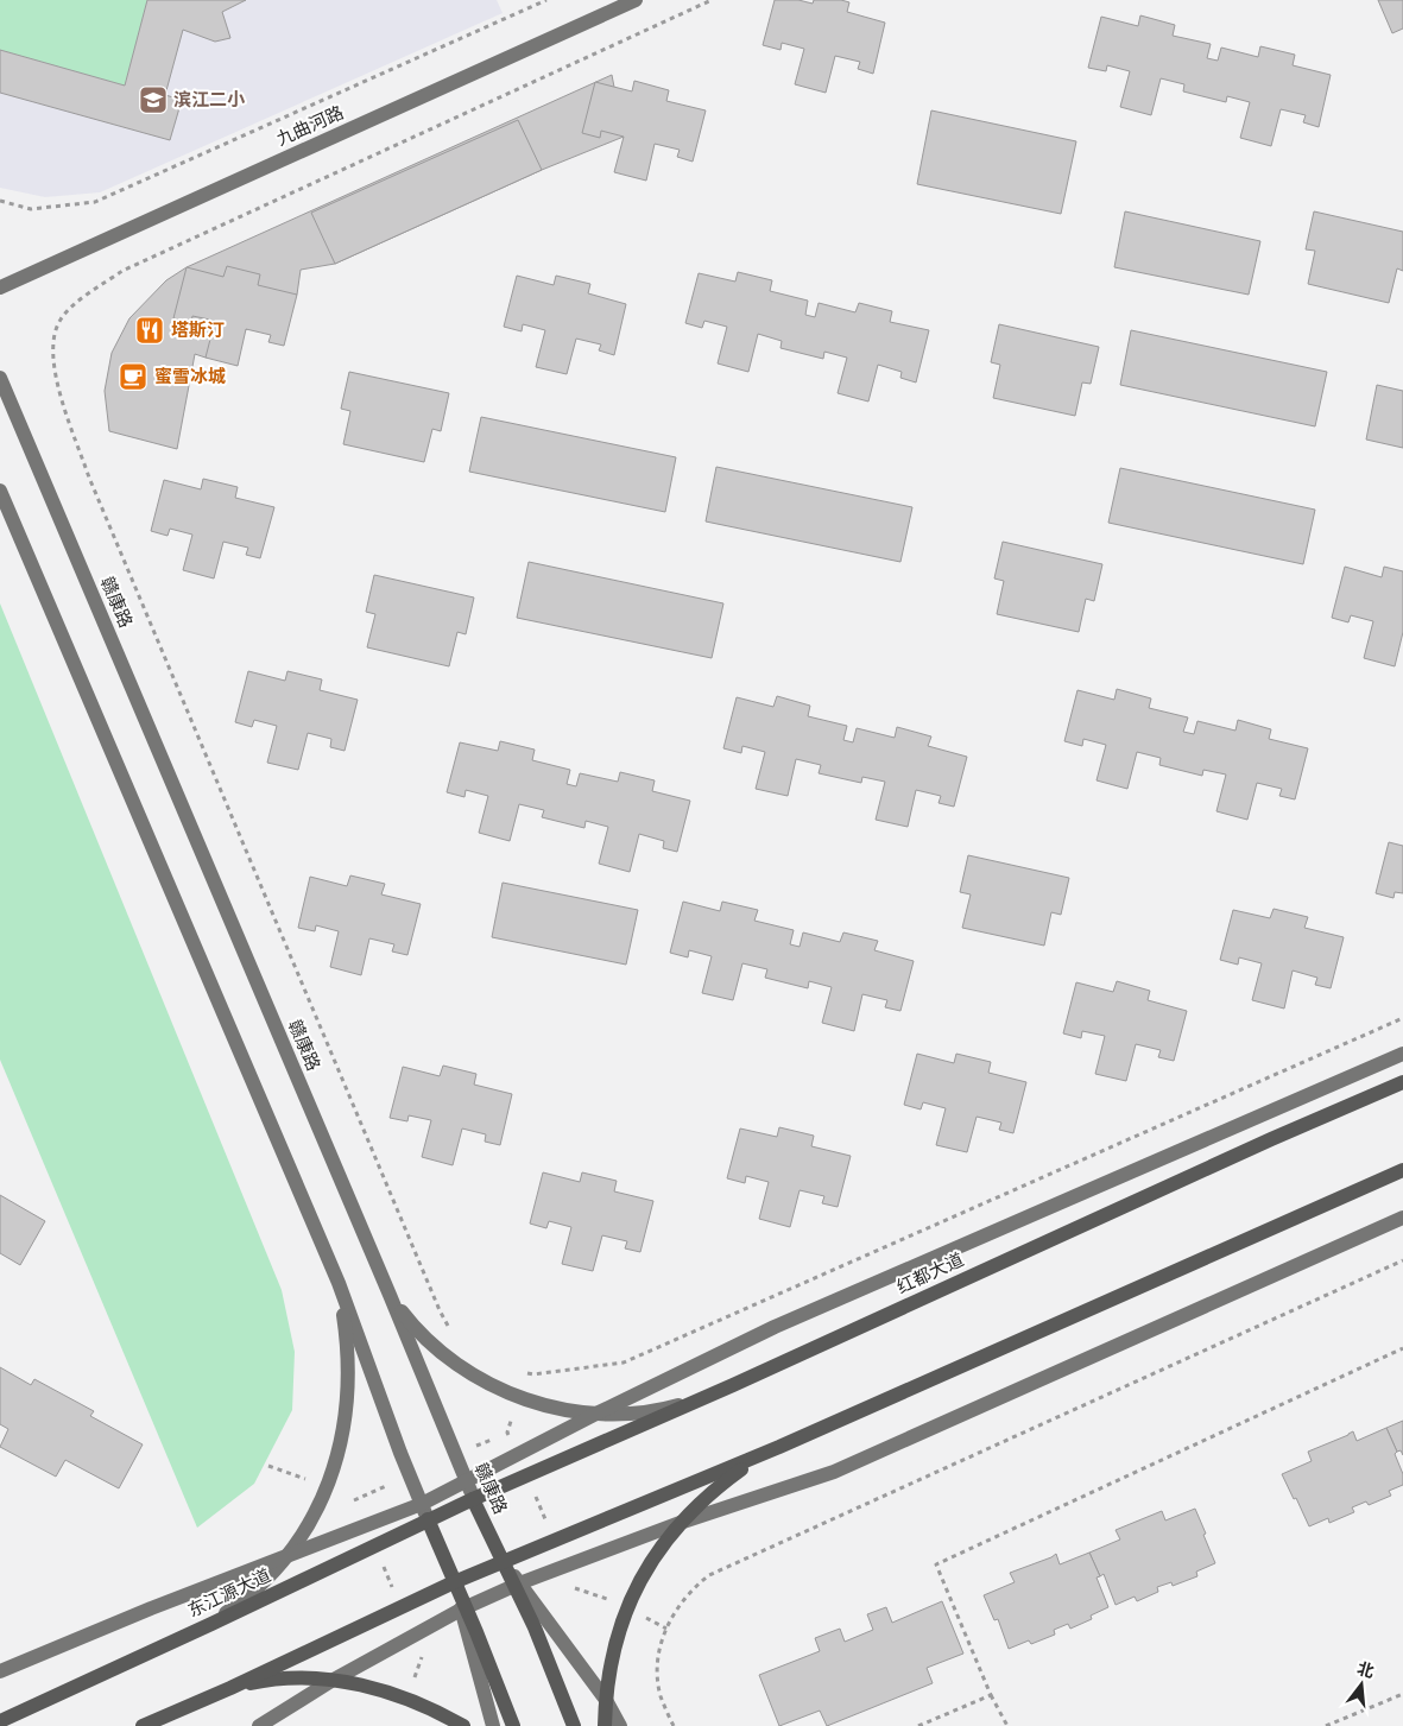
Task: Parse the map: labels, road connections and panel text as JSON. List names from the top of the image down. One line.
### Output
{"streets":{"main road":["赣康路","红都大道","东江源大道"],"street":["九曲河路"]},"crossings":[["赣康路","红都大道"],["赣康路","东江源大道"],["红都大道","东江源大道"]],"places":{"school or university":["滨江二小"],"restaurant":["塔斯汀"],"cafe":["蜜雪冰城"]},"north":"top"}
